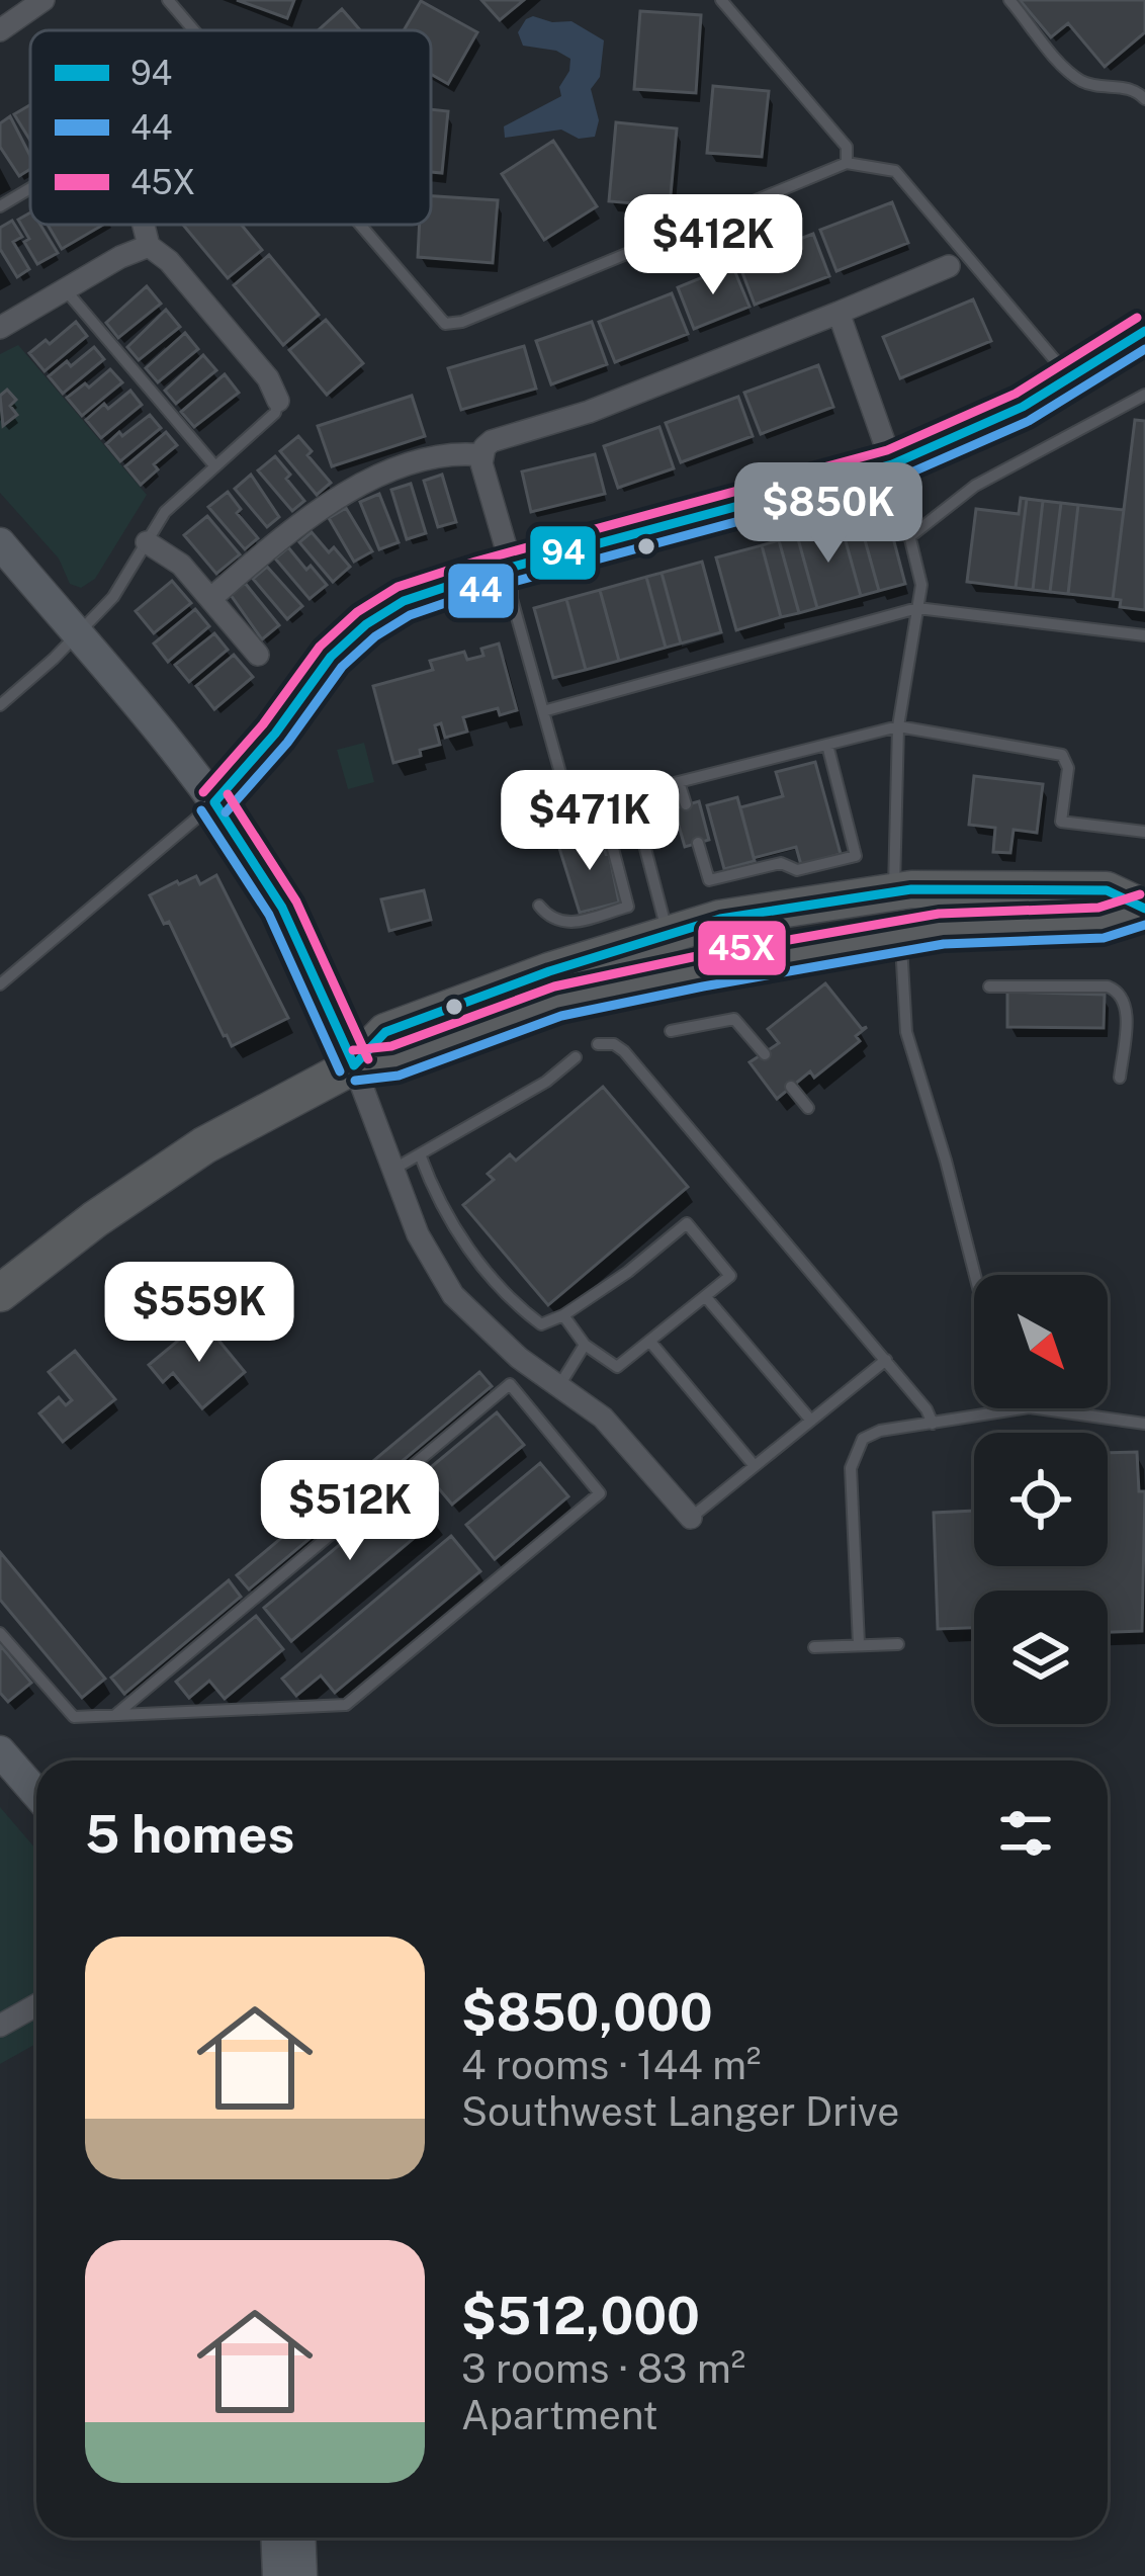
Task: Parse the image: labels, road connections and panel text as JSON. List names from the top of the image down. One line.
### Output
{"lines":["transit line 45X","transit line 94","transit line 44"],"legend":["94","44","45X"],"north":"bottom right","page":{"price":["$412K","$850K","$471K","$559K","$512K"],"heading":"5 homes","list":[{"name":"$850,000","note":"4 rooms · 144 m² · Southwest Langer Drive"},{"name":"$512,000","note":"3 rooms · 83 m² · Apartment"}]}}
